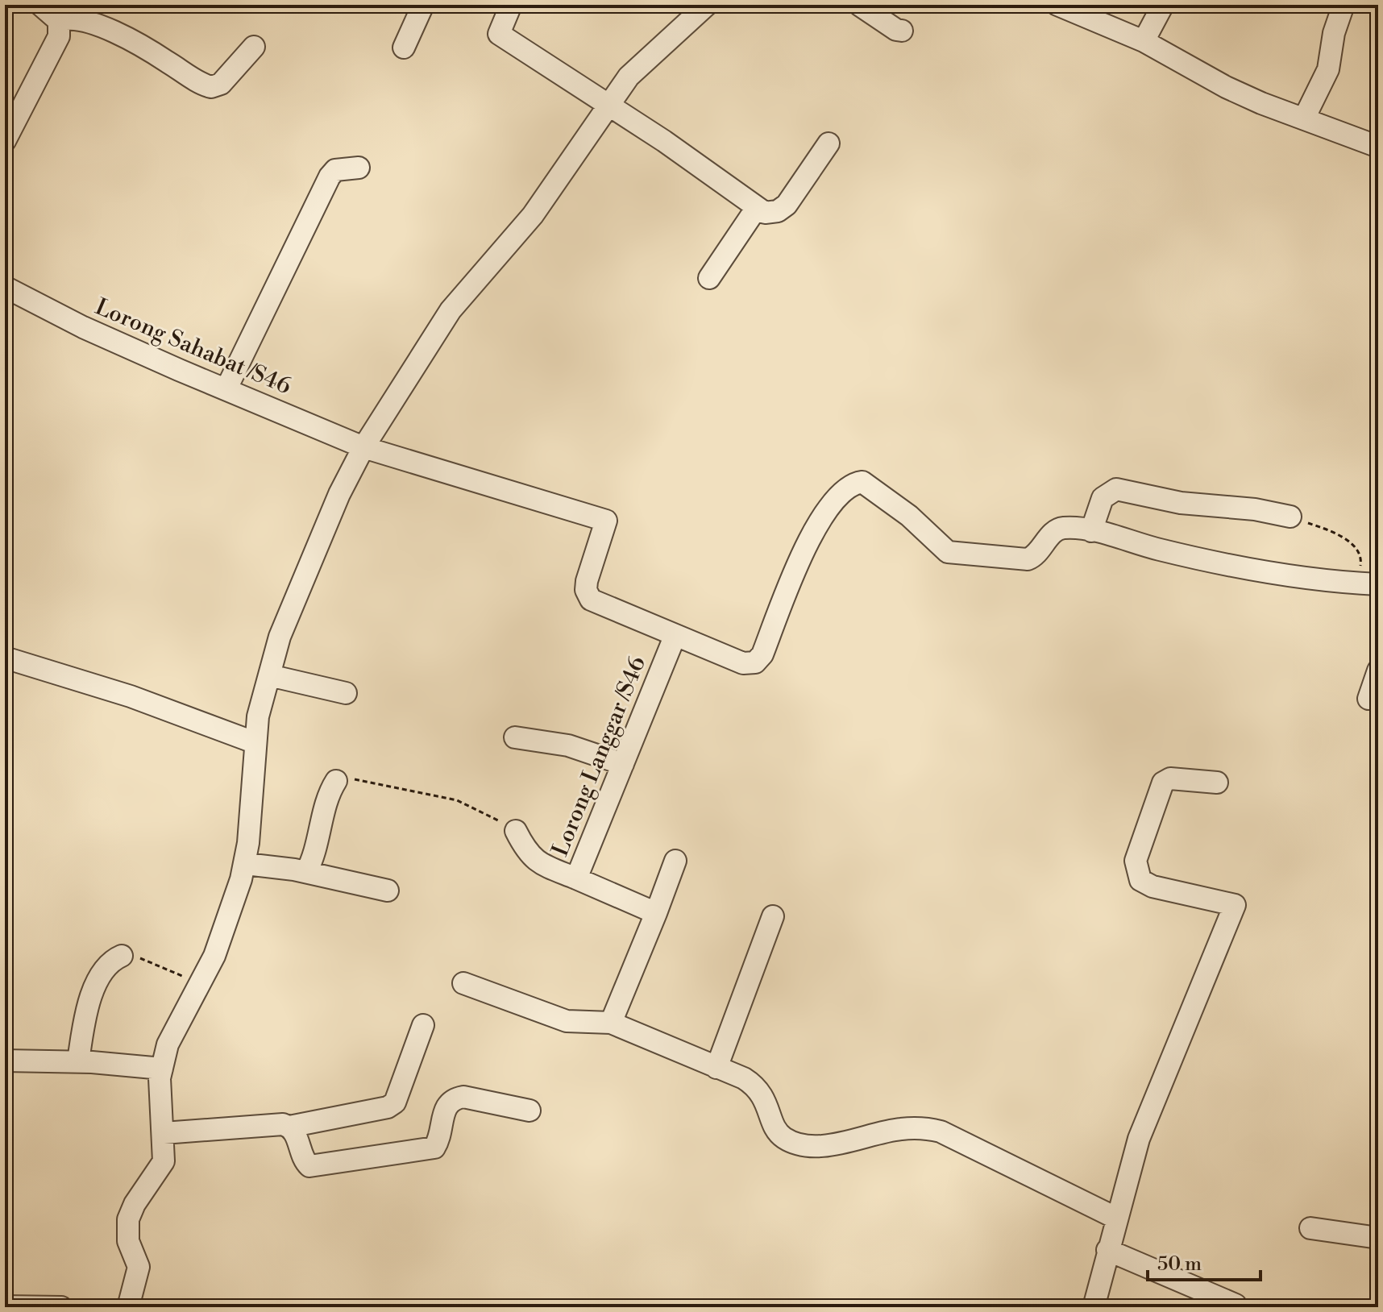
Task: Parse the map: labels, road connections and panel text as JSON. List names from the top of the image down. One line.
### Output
{"streets":{"street":["Lorong Sahabat /S46","Lorong Langgar /S46"]},"crossings":[["Lorong Sahabat /S46","Lorong Langgar /S46"]],"scale_bar":"50 m"}
